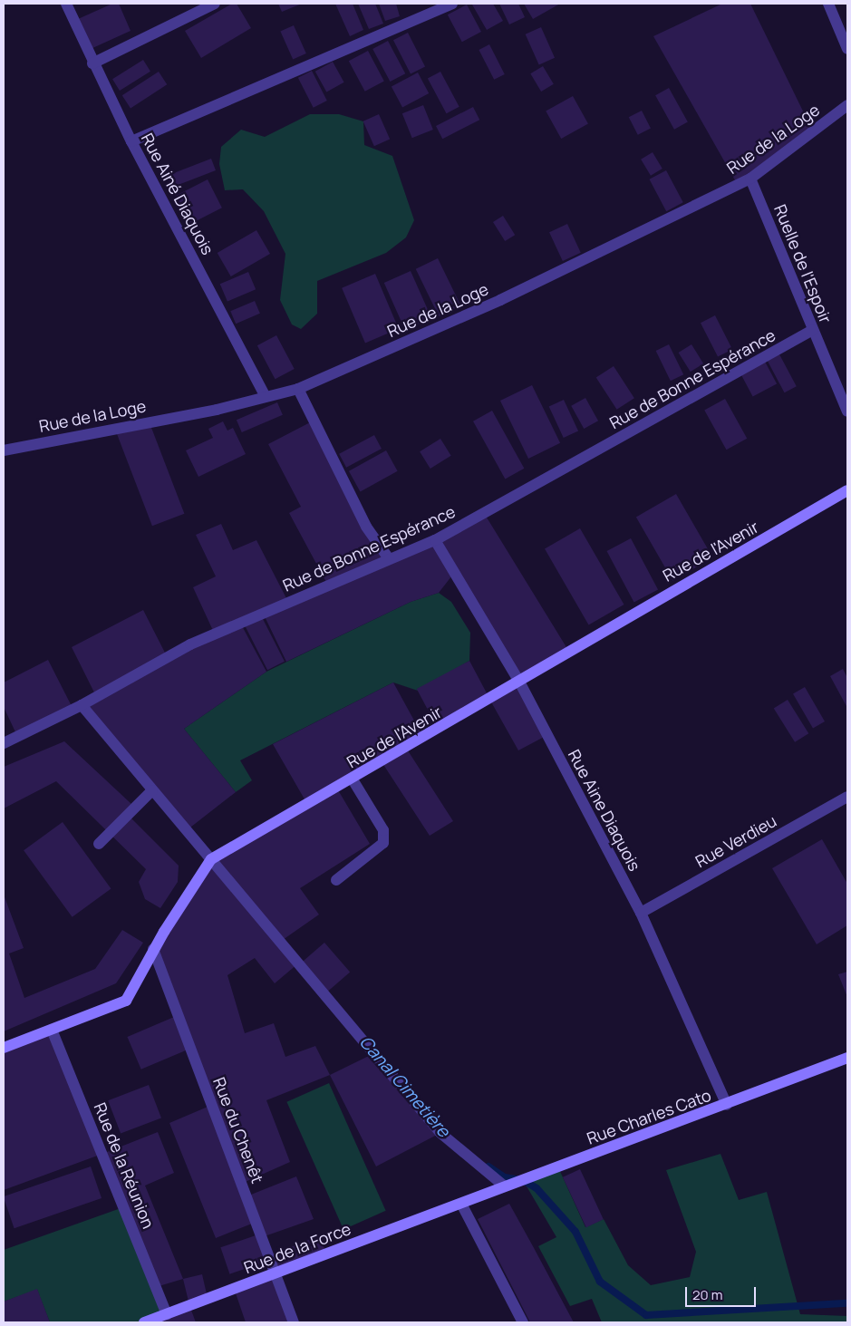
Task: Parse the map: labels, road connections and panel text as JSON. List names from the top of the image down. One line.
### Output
{"streets":{"main road":["Rue de l'Avenir","Rue Charles Cato","Rue de la Force"],"street":["Rue de la Loge","Rue Ainé Diaquois","Ruelle de l'Espoir","Rue de Bonne Espérance","Rue Aine Diaquois","Rue Verdieu","Rue du Chenêt","Rue de la Réunion"]},"crossings":[["Rue de la Loge","Rue Ainé Diaquois"],["Rue de la Loge","Ruelle de l'Espoir"],["Ruelle de l'Espoir","Rue de Bonne Espérance"],["Rue de Bonne Espérance","Rue Aine Diaquois"],["Rue de l'Avenir","Rue Aine Diaquois"],["Rue de l'Avenir","Rue du Chenêt"],["Rue de l'Avenir","Rue de la Réunion"],["Rue Aine Diaquois","Rue Verdieu"],["Rue Aine Diaquois","Rue Charles Cato"],["Rue Charles Cato","Rue de la Force"],["Rue du Chenêt","Rue de la Force"],["Rue de la Réunion","Rue de la Force"]],"water":["Canal Cimetière"],"scale_bar":"20 m"}
